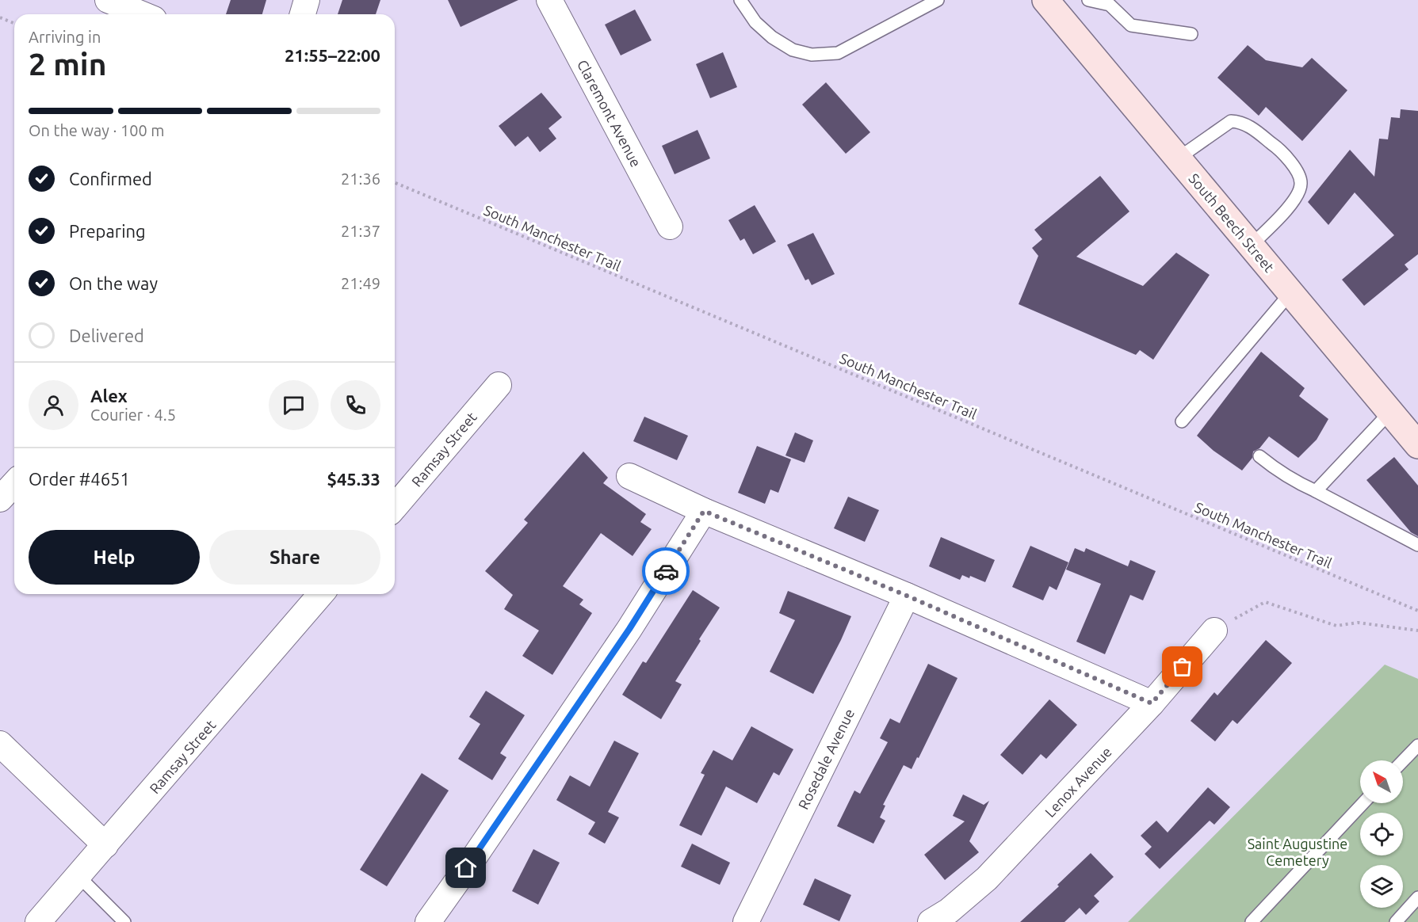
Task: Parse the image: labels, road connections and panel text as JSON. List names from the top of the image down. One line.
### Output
{"streets":{"street":["Claremont Avenue","South Beech Street","Ramsay Street","Rosedale Avenue","Lenox Avenue"],"path":["South Manchester Trail"]},"parks":["Saint Augustine Cemetery"],"north":"top left","page":{"heading":["2 min","Arriving in","21:55–22:00"],"panel":["Alex","Courier · 4.5","Order #4651","$45.33"],"bar":"On the way · 100 m","list":[["Confirmed","21:36"],["Preparing","21:37"],["On the way","21:49"],"Delivered"],"buttons":["Help","Share"]}}
